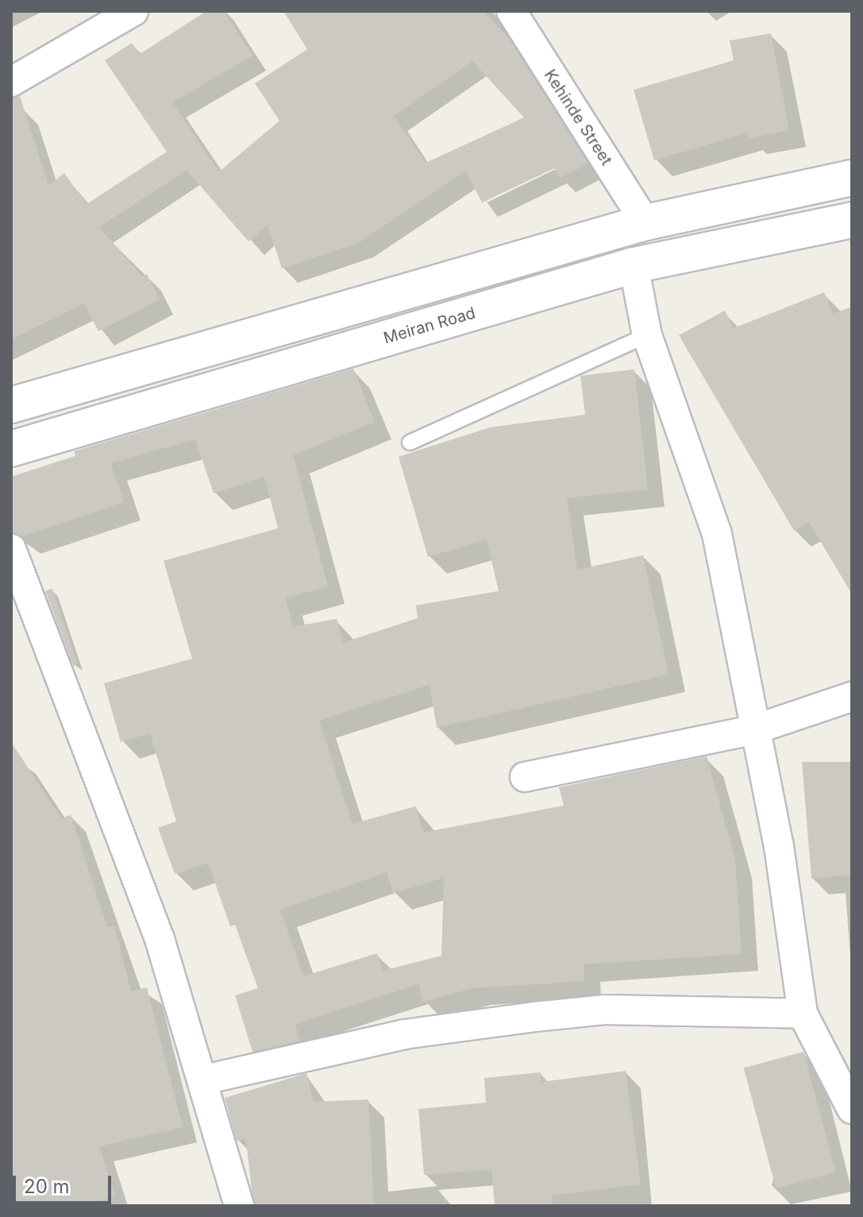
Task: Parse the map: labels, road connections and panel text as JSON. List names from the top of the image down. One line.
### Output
{"streets":{"main road":["Meiran Road"],"street":["Kehinde Street"]},"scale_bar":"20 m"}
